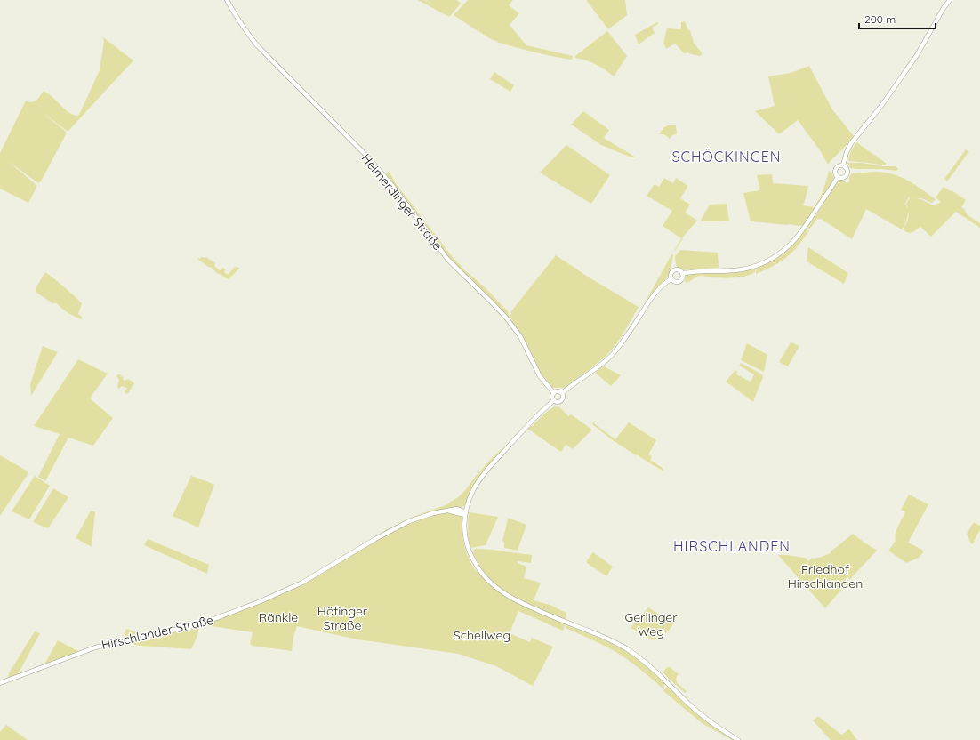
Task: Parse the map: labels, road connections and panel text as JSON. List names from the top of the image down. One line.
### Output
{"streets":{"main road":["Heimerdinger Straße","Hirschlander Straße"]},"districts":["SCHÖCKINGEN","HIRSCHLANDEN"],"parks":["Friedhof Hirschlanden","Höfinger Straße","Ränkle","Gerlinger Weg","Schellweg"],"scale_bar":"200 m"}
